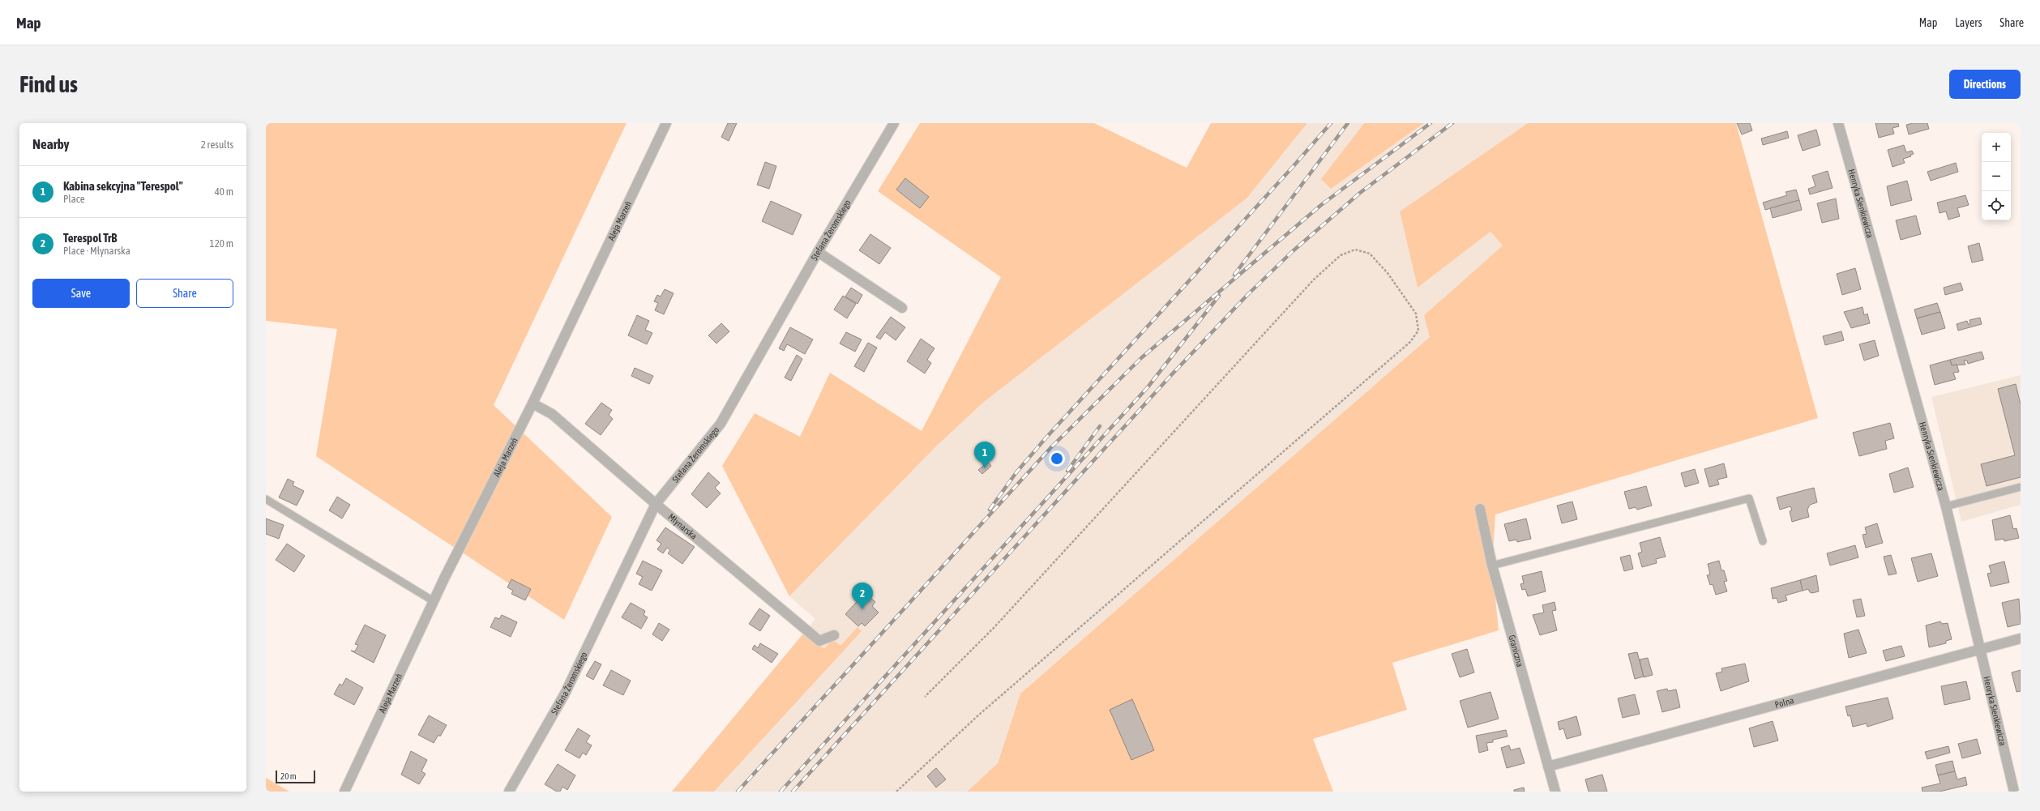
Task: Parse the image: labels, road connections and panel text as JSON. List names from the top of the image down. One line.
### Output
{"streets":{"street":["Henryka Sienkiewicza","Aleja Marzeń","Stefana Żeromskiego","Młynarska","Graniczna","Polna"]},"crossings":[["Henryka Sienkiewicza","Polna"],["Aleja Marzeń","Młynarska"],["Stefana Żeromskiego","Młynarska"],["Graniczna","Polna"]],"scale_bar":"20 m","page":{"header":"Map","nav":["Map","Layers","Share"],"buttons":["Directions",["Save","Share"]],"title":"Find us","heading":["Nearby","2 results"],"map_buttons":["+","−"],"list":[{"mark":"1","name":"Kabina sekcyjna \"Terespol\"","note":"Place","value":"40 m"},{"mark":"2","name":"Terespol TrB","note":"Place · Młynarska","value":"120 m"}],"pins":["1","2"],"scale":"20 m"}}
